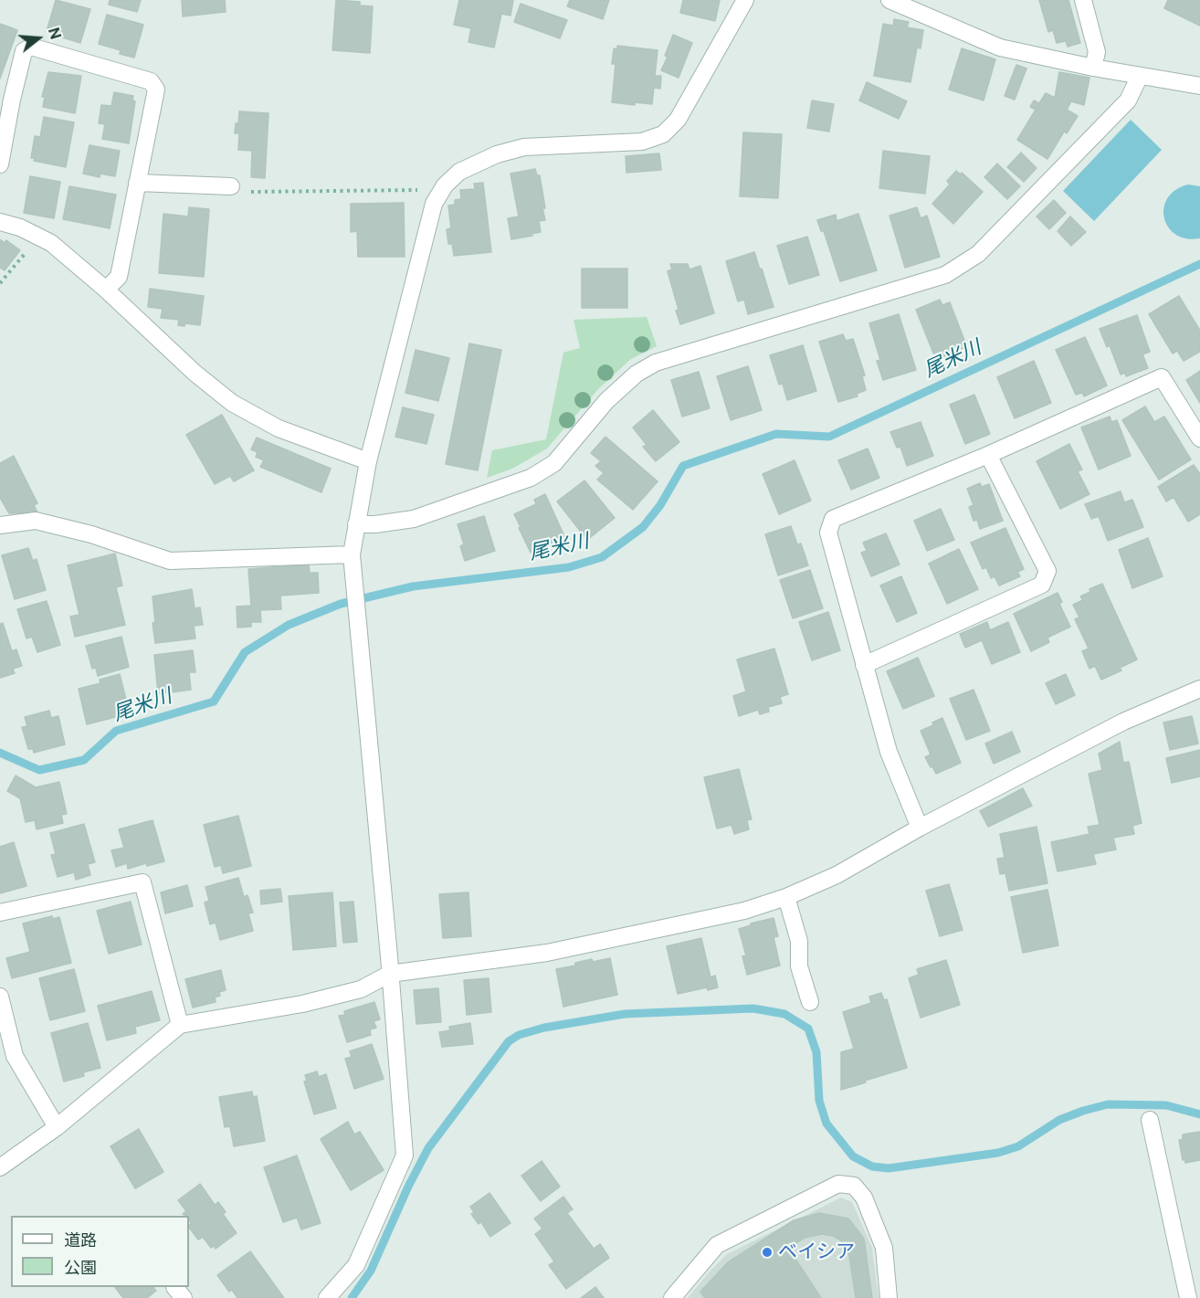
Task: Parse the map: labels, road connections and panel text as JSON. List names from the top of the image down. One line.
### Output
{"water":["尾米川"],"places":["ベイシア"],"legend":["道路","公園"],"north":"right"}
